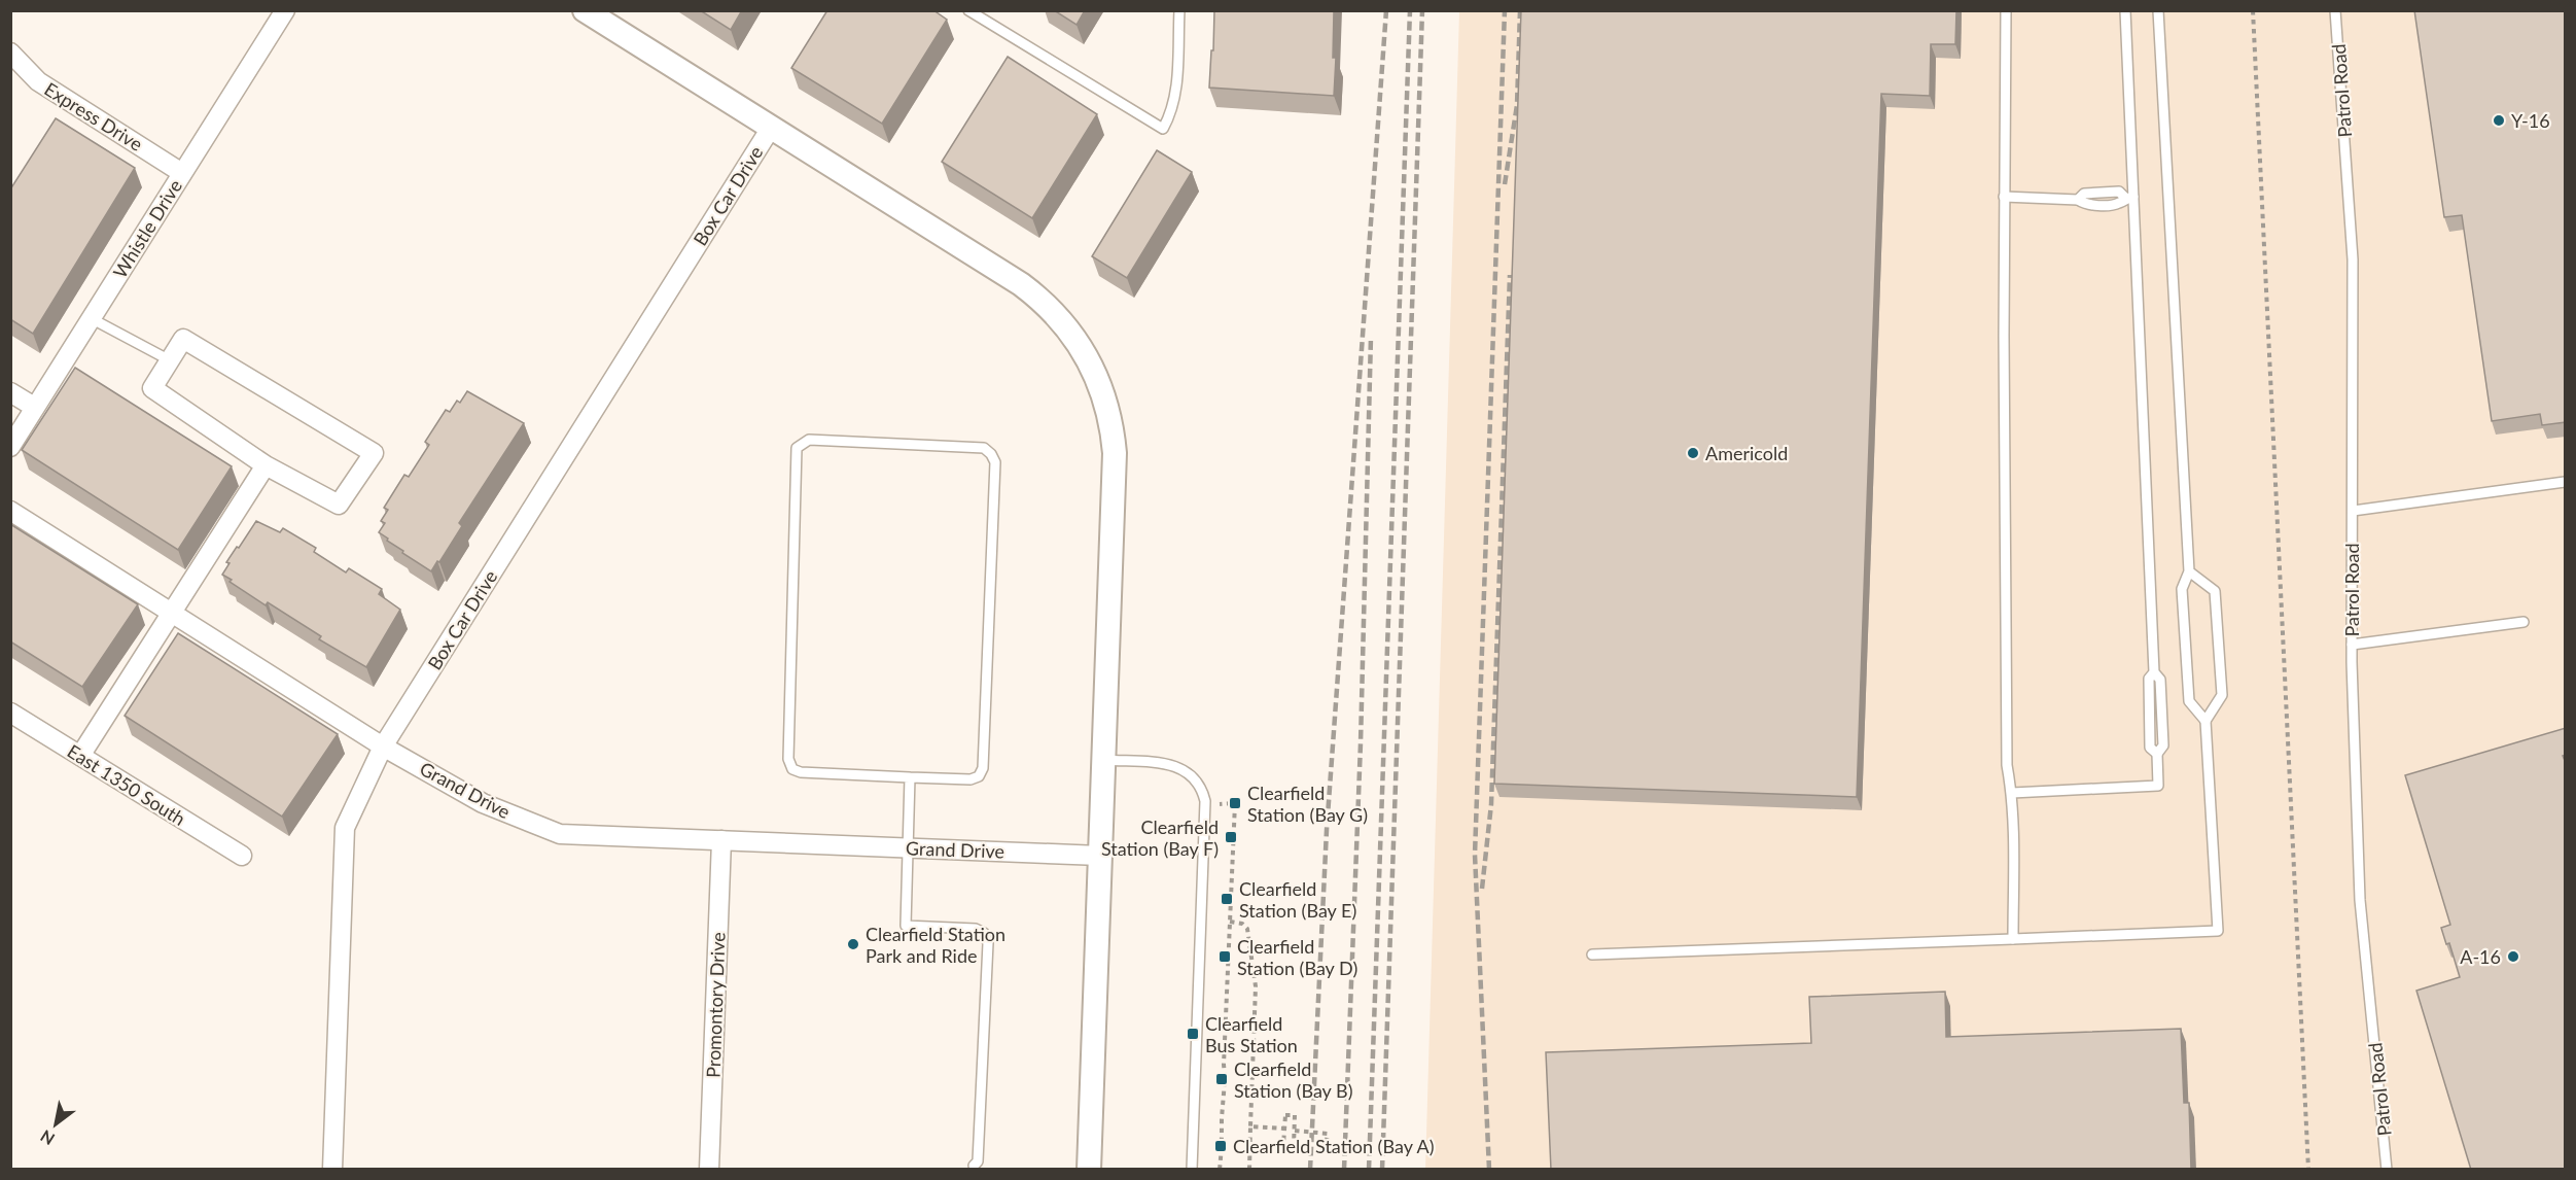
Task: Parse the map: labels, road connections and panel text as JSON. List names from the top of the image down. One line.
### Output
{"streets":{"street":["Express Drive","Box Car Drive","Whistle Drive","East 1350 South","Grand Drive","Promontory Drive"],"lane":["Patrol Road"]},"crossings":[["Express Drive","Whistle Drive"],["Box Car Drive","Grand Drive"],["Grand Drive","Promontory Drive"]],"places":{"other":["Y-16","Americold","Clearfield Station Park and Ride","A-16"],"transit":["Clearfield Station (Bay G)","Clearfield Station (Bay F)","Clearfield Station (Bay E)","Clearfield Station (Bay D)","Clearfield Bus Station","Clearfield Station (Bay B)","Clearfield Station (Bay A)"]},"north":"bottom left"}
